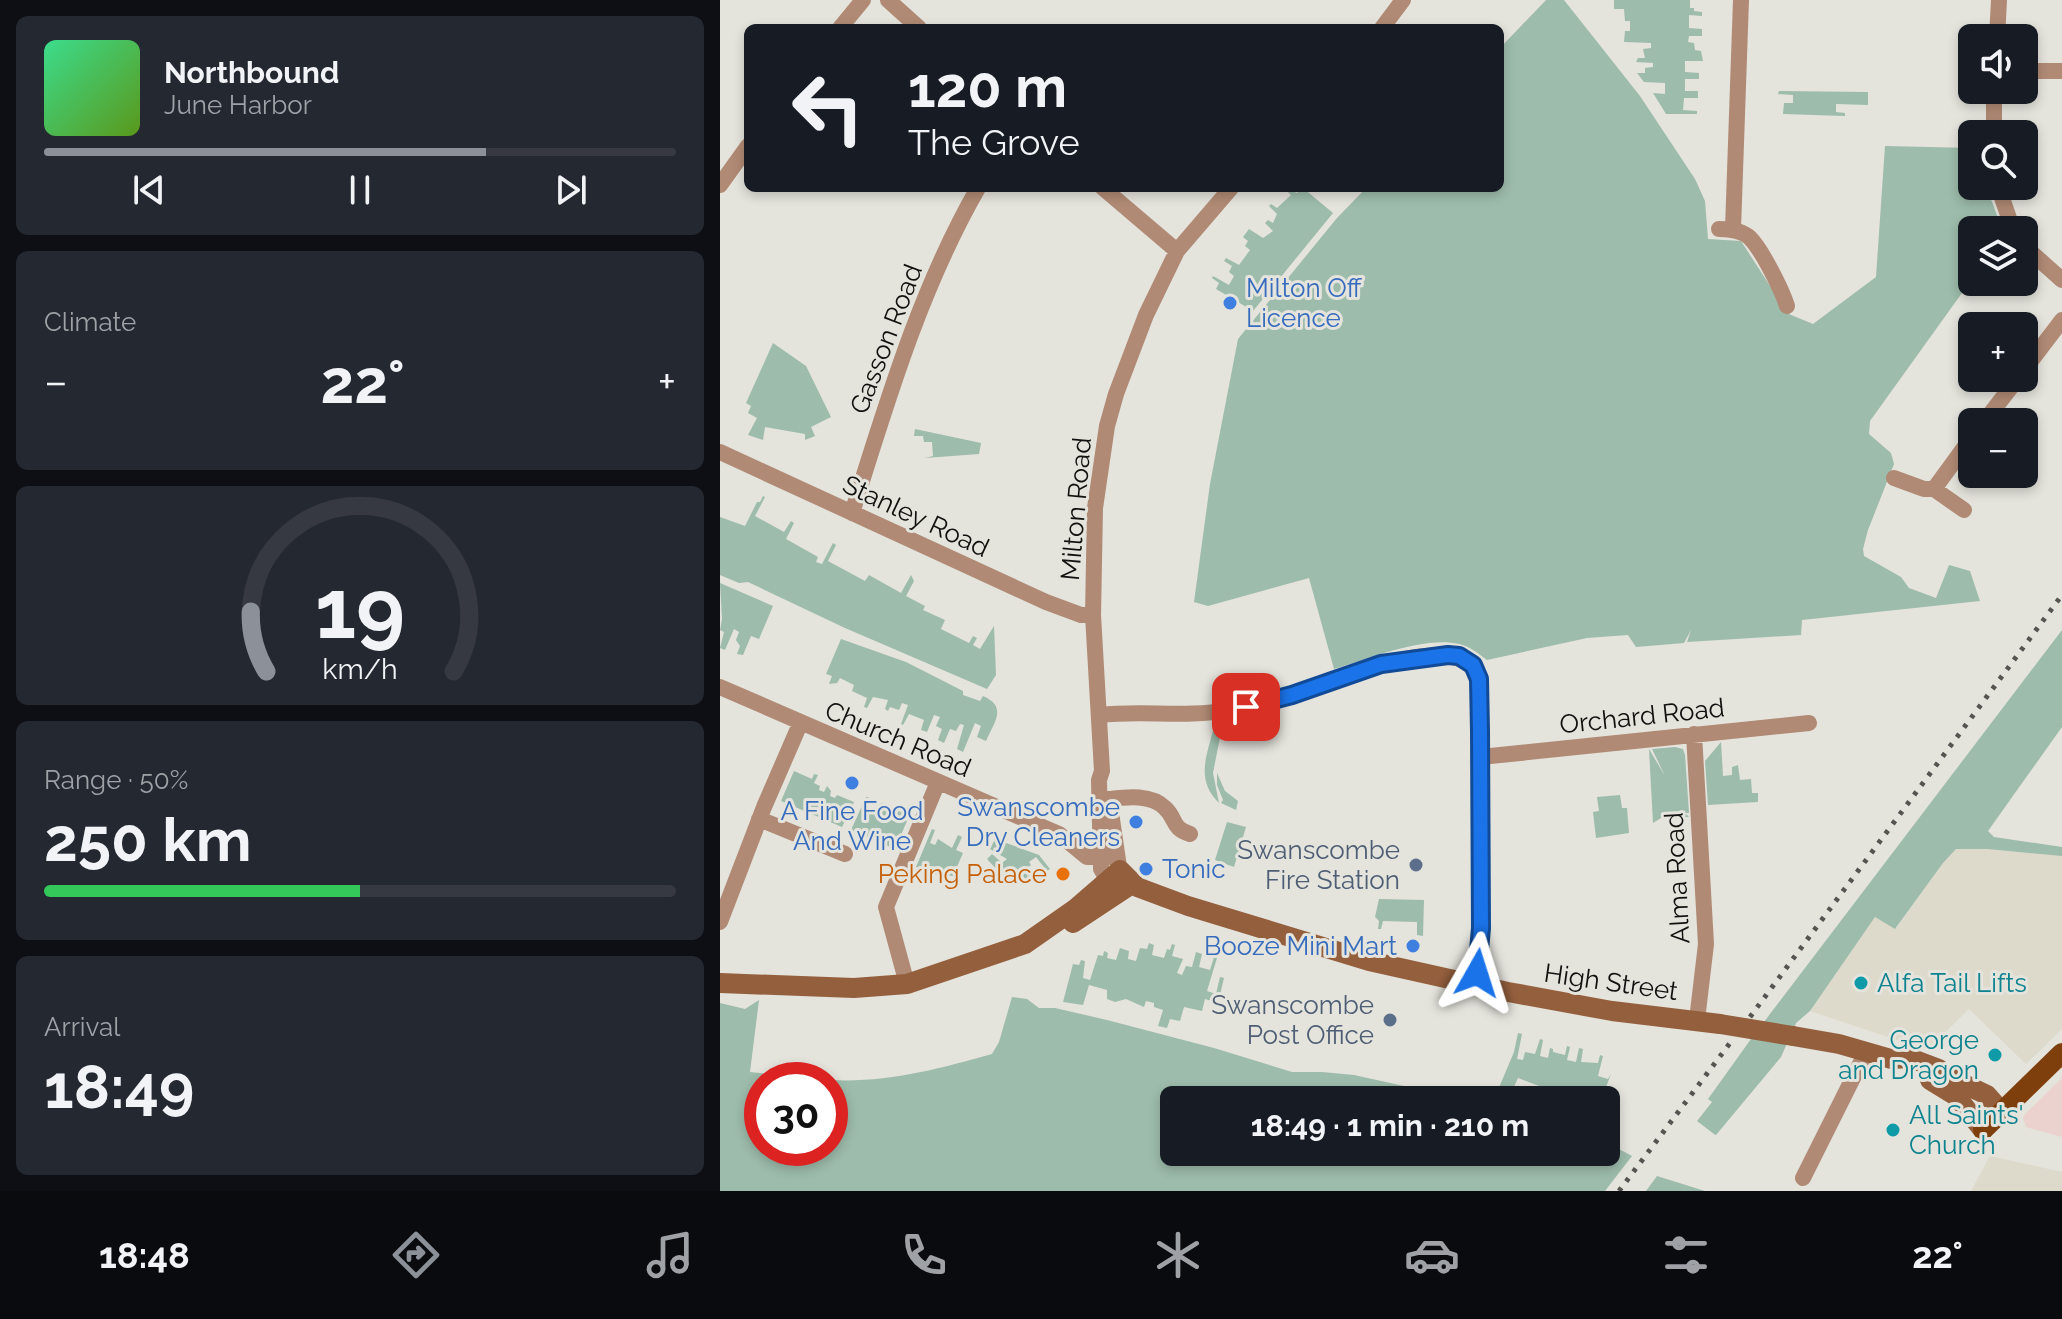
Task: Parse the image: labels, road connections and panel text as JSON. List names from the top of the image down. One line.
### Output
{"streets":{"main road":["High Street"],"street":["Gasson Road","Milton Road","Stanley Road","Orchard Road","Church Road","Alma Road"]},"crossings":[["Gasson Road","Stanley Road"],["Milton Road","Stanley Road"],["Milton Road","Church Road"],["Milton Road","High Street"],["Orchard Road","Alma Road"],["Church Road","High Street"],["Alma Road","High Street"]],"places":["Milton Off Licence","A Fine Food And Wine","Swanscombe Dry Cleaners","Swanscombe Fire Station","Tonic","Peking Palace","Booze Mini Mart","Alfa Tail Lifts","Swanscombe Post Office","George and Dragon","All Saints' Church"],"page":{"map_buttons":["+","−"],"turn":["120 m","The Grove"],"song":["Northbound","June Harbor"],"tile":["Climate",["Range · 50%","250 km"],["Arrival","18:49"]],"heat":["−","22°","+"],"limit":"30","trip":"18:49 · 1 min · 210 m","tabs":["18:48","22°"],"gauge":["19","km/h"]}}
